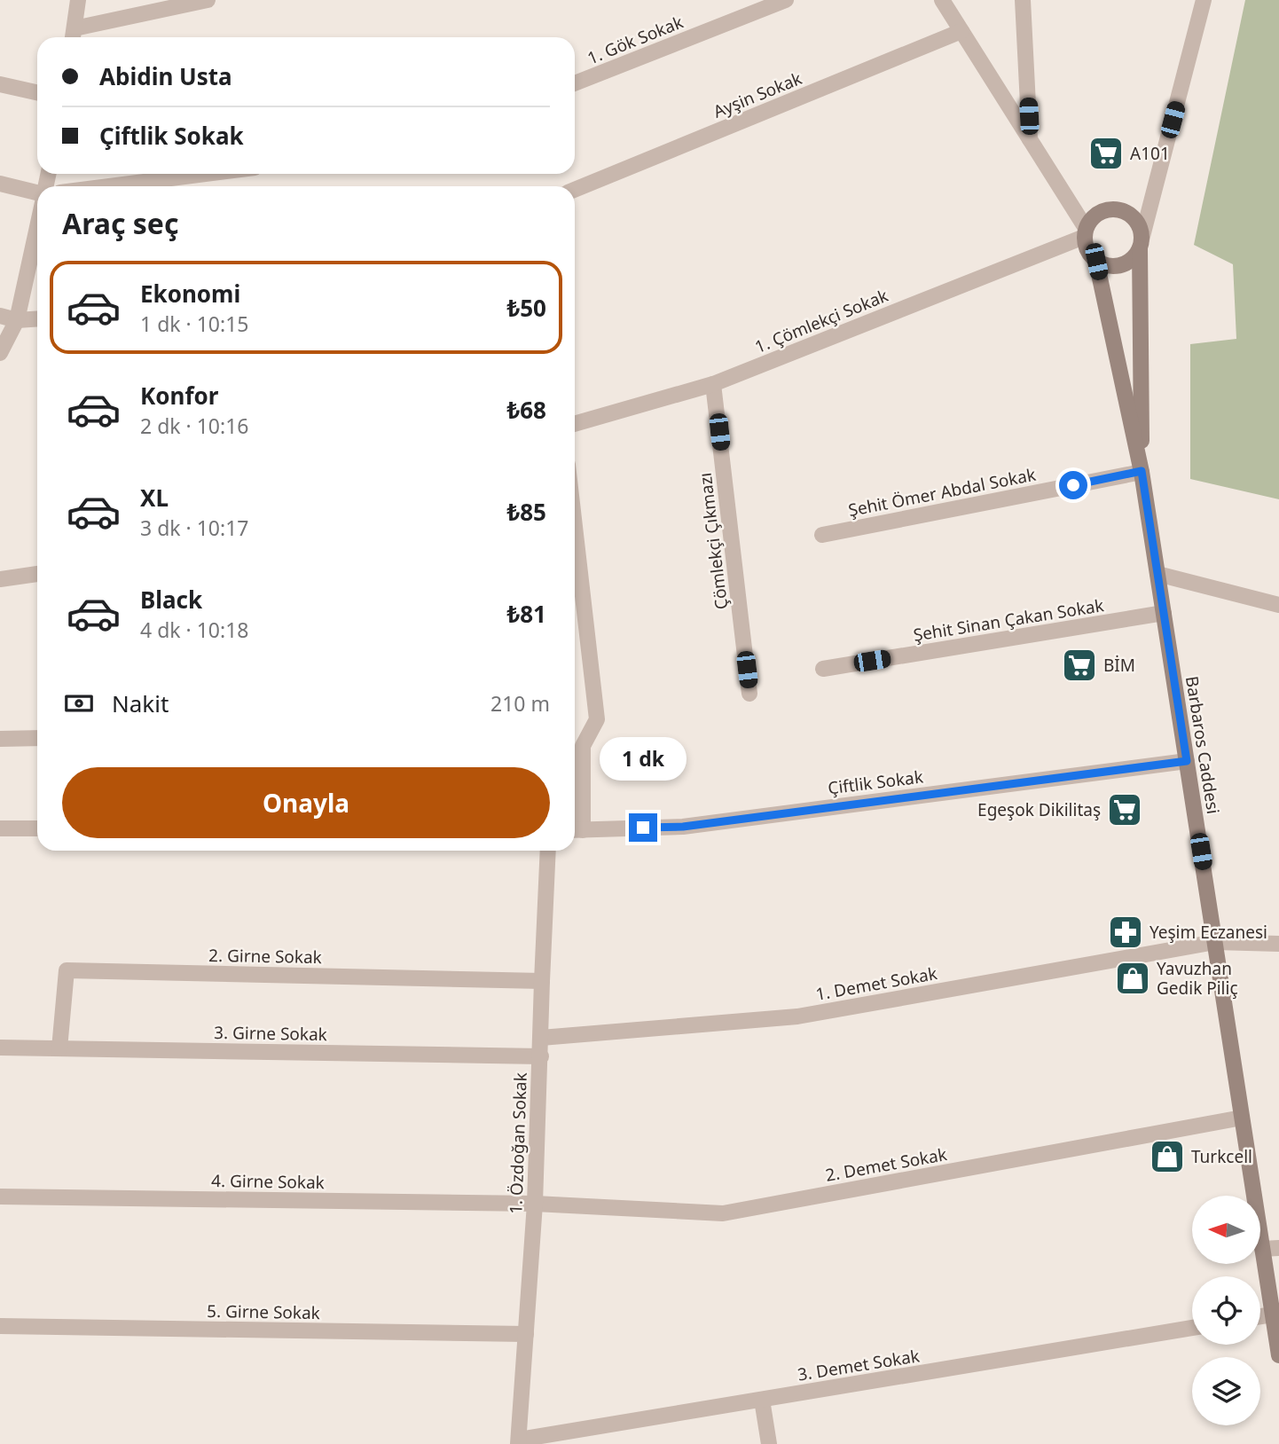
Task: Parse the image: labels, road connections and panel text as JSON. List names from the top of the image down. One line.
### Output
{"streets":{"main road":["Barbaros Caddesi"],"street":["1. Gök Sokak","Ayşin Sokak","1. Çömlekçi Sokak","Şehit Ömer Abdal Sokak","Çömlekçi Çıkmazı","Şehit Sinan Çakan Sokak","Çiftlik Sokak","2. Girne Sokak","1. Demet Sokak","3. Girne Sokak","1. Özdoğan Sokak","2. Demet Sokak","4. Girne Sokak","5. Girne Sokak","3. Demet Sokak"]},"crossings":[["1. Çömlekçi Sokak","Çömlekçi Çıkmazı"],["Şehit Ömer Abdal Sokak","Barbaros Caddesi"],["Şehit Sinan Çakan Sokak","Barbaros Caddesi"],["Barbaros Caddesi","Çiftlik Sokak"],["Barbaros Caddesi","1. Demet Sokak"],["Barbaros Caddesi","2. Demet Sokak"],["2. Girne Sokak","3. Girne Sokak"],["2. Girne Sokak","1. Özdoğan Sokak"],["1. Demet Sokak","1. Özdoğan Sokak"],["3. Girne Sokak","1. Özdoğan Sokak"],["1. Özdoğan Sokak","2. Demet Sokak"],["1. Özdoğan Sokak","4. Girne Sokak"],["1. Özdoğan Sokak","5. Girne Sokak"],["1. Özdoğan Sokak","3. Demet Sokak"],["2. Demet Sokak","4. Girne Sokak"]],"places":{"supermarket":["A101","BİM","Egeşok Dikilitaş"],"pharmacy":["Yeşim Eczanesi"],"shop":["Yavuzhan Gedik Piliç","Turkcell"]},"north":"left","page":{"banner":["Abidin Usta","Çiftlik Sokak"],"heading":"Araç seç","list":[{"name":"Ekonomi","note":"1 dk · 10:15","value":"₺50"},{"name":"Konfor","note":"2 dk · 10:16","value":"₺68"},{"name":"XL","note":"3 dk · 10:17","value":"₺85"},{"name":"Black","note":"4 dk · 10:18","value":"₺81"}],"pay":["Nakit","210 m"],"bubble":"1 dk","buttons":"Onayla"}}
